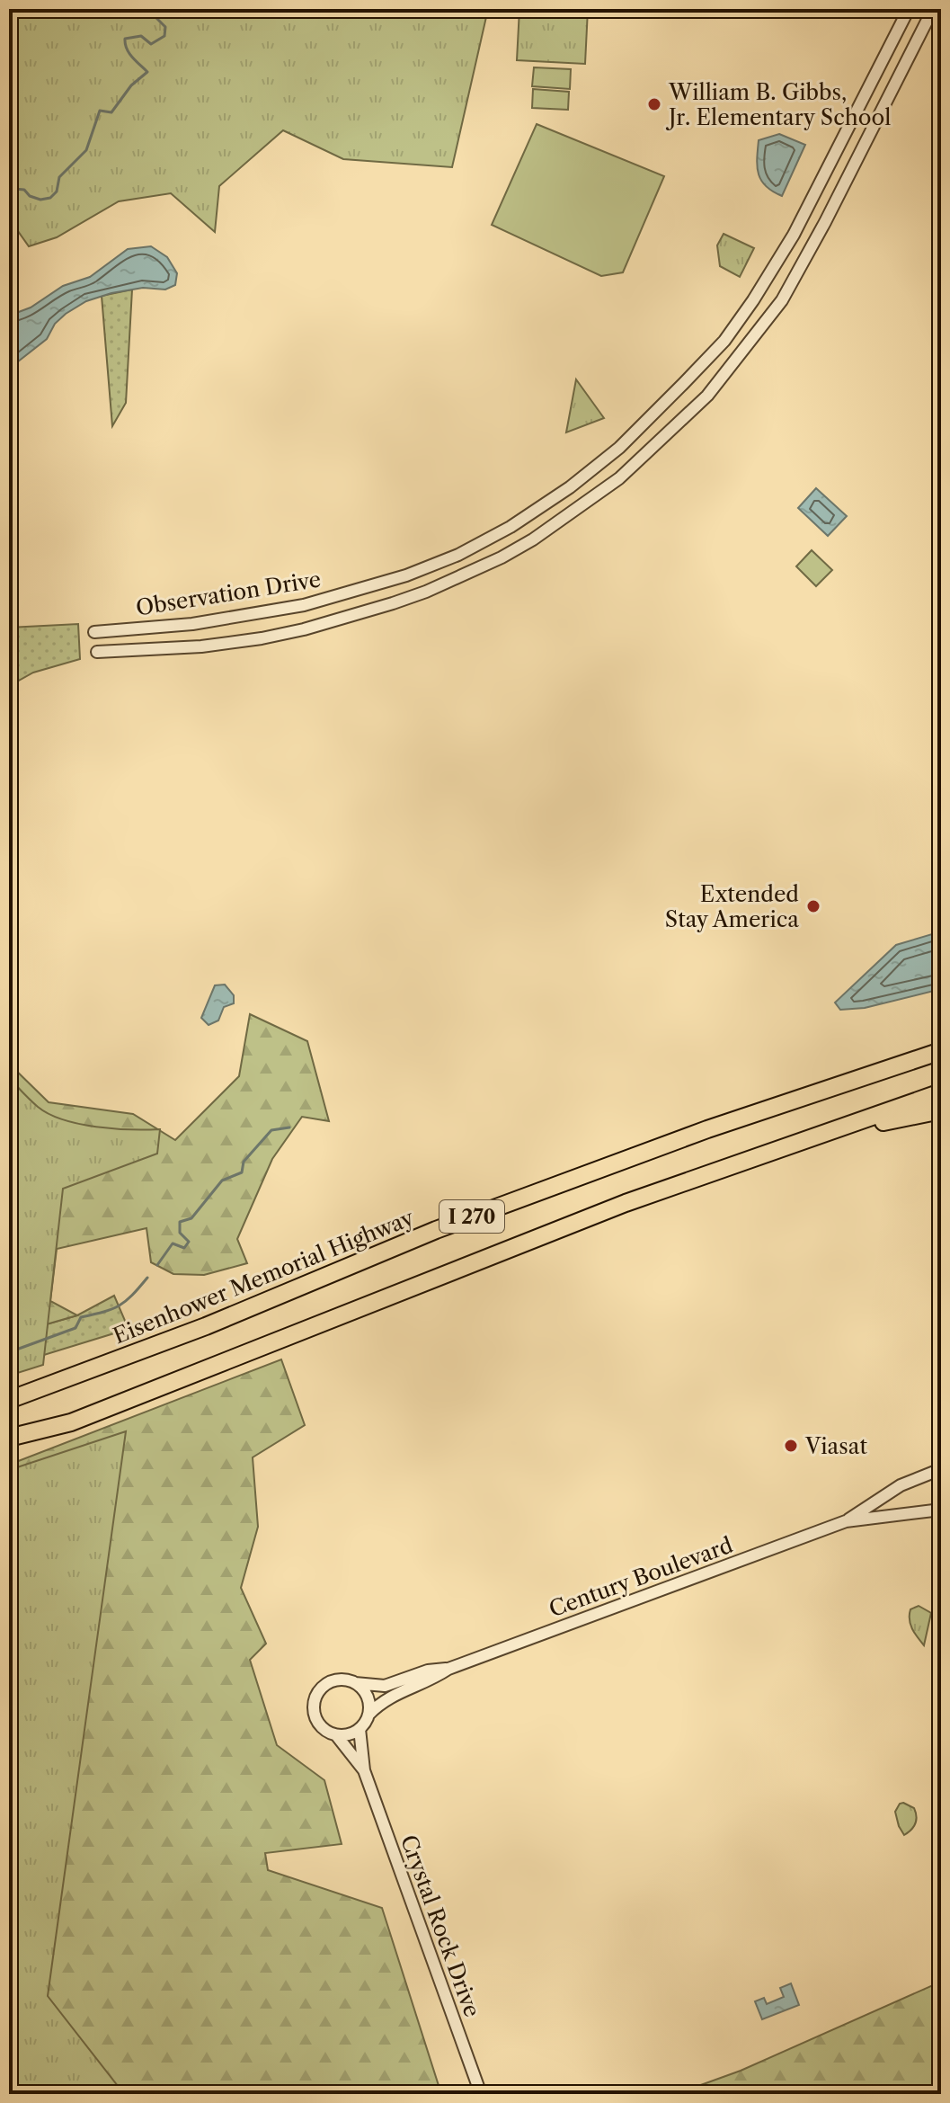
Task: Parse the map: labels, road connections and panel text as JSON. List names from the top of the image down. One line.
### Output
{"streets":{"highway":["I 270","Eisenhower Memorial Highway"],"street":["Observation Drive","Century Boulevard","Crystal Rock Drive"]},"crossings":[["Century Boulevard","Crystal Rock Drive"]],"places":["William B. Gibbs, Jr. Elementary School","Extended Stay America","Viasat"]}
